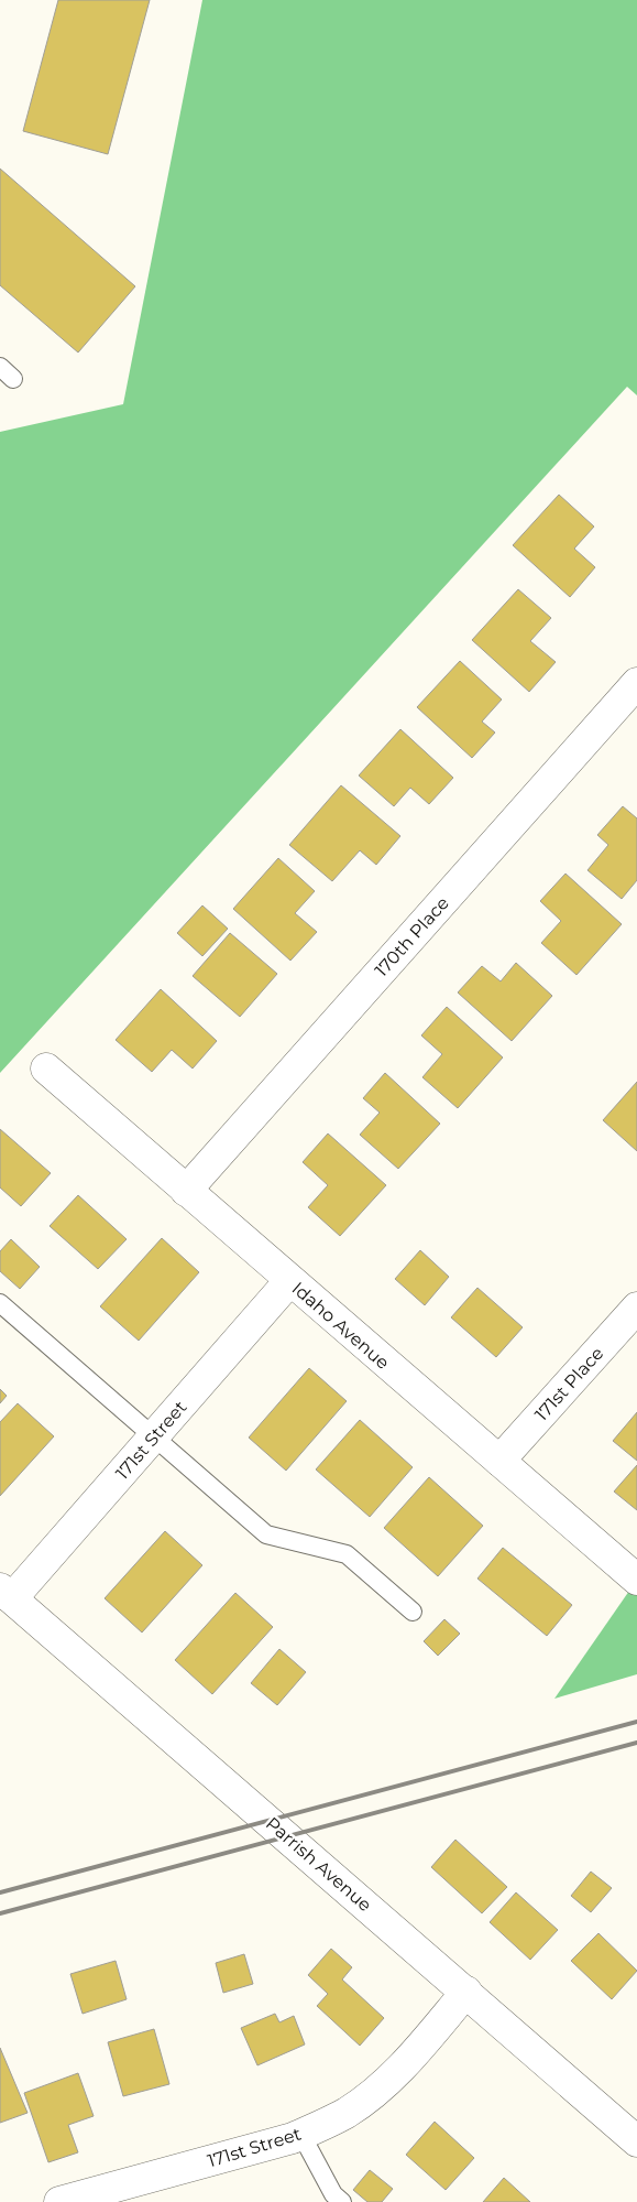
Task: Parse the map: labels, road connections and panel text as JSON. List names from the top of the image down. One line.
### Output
{"streets":{"street":["170th Place","Idaho Avenue","171st Place","171st Street","Parrish Avenue"]},"crossings":[["170th Place","Idaho Avenue"],["Idaho Avenue","171st Place"],["Idaho Avenue","171st Street"],["171st Street","Parrish Avenue"]]}
